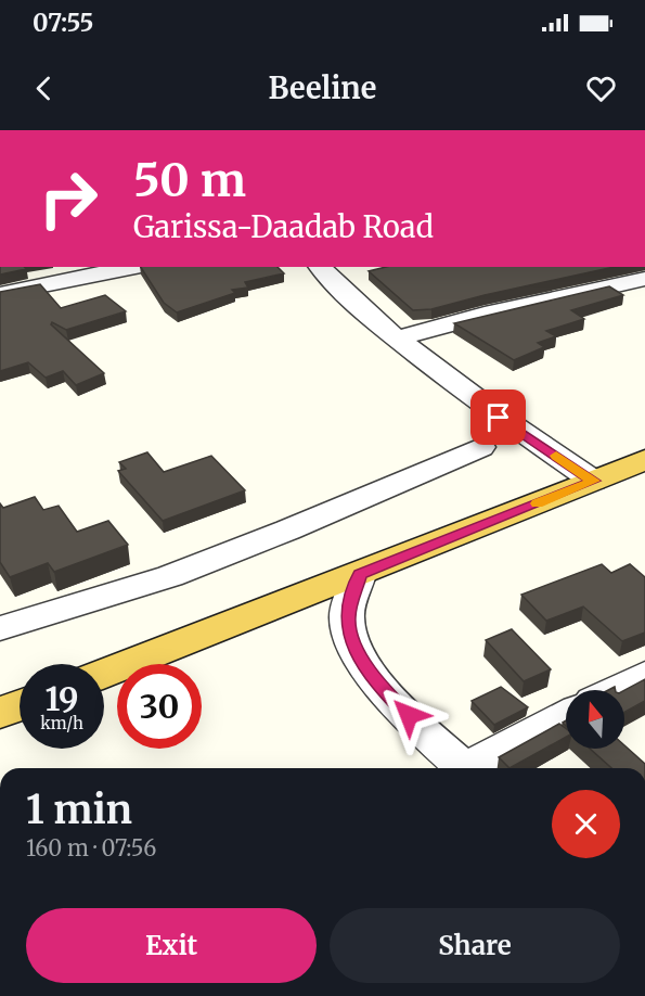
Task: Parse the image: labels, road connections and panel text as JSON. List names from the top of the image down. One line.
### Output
{"north":"top","page":{"status":"07:55","header":"Beeline","turn":["50 m","Garissa-Daadab Road"],"speed":"19 km/h","limit":"30","heading":["1 min","160 m · 07:56"],"buttons":["Exit","Share"]}}
